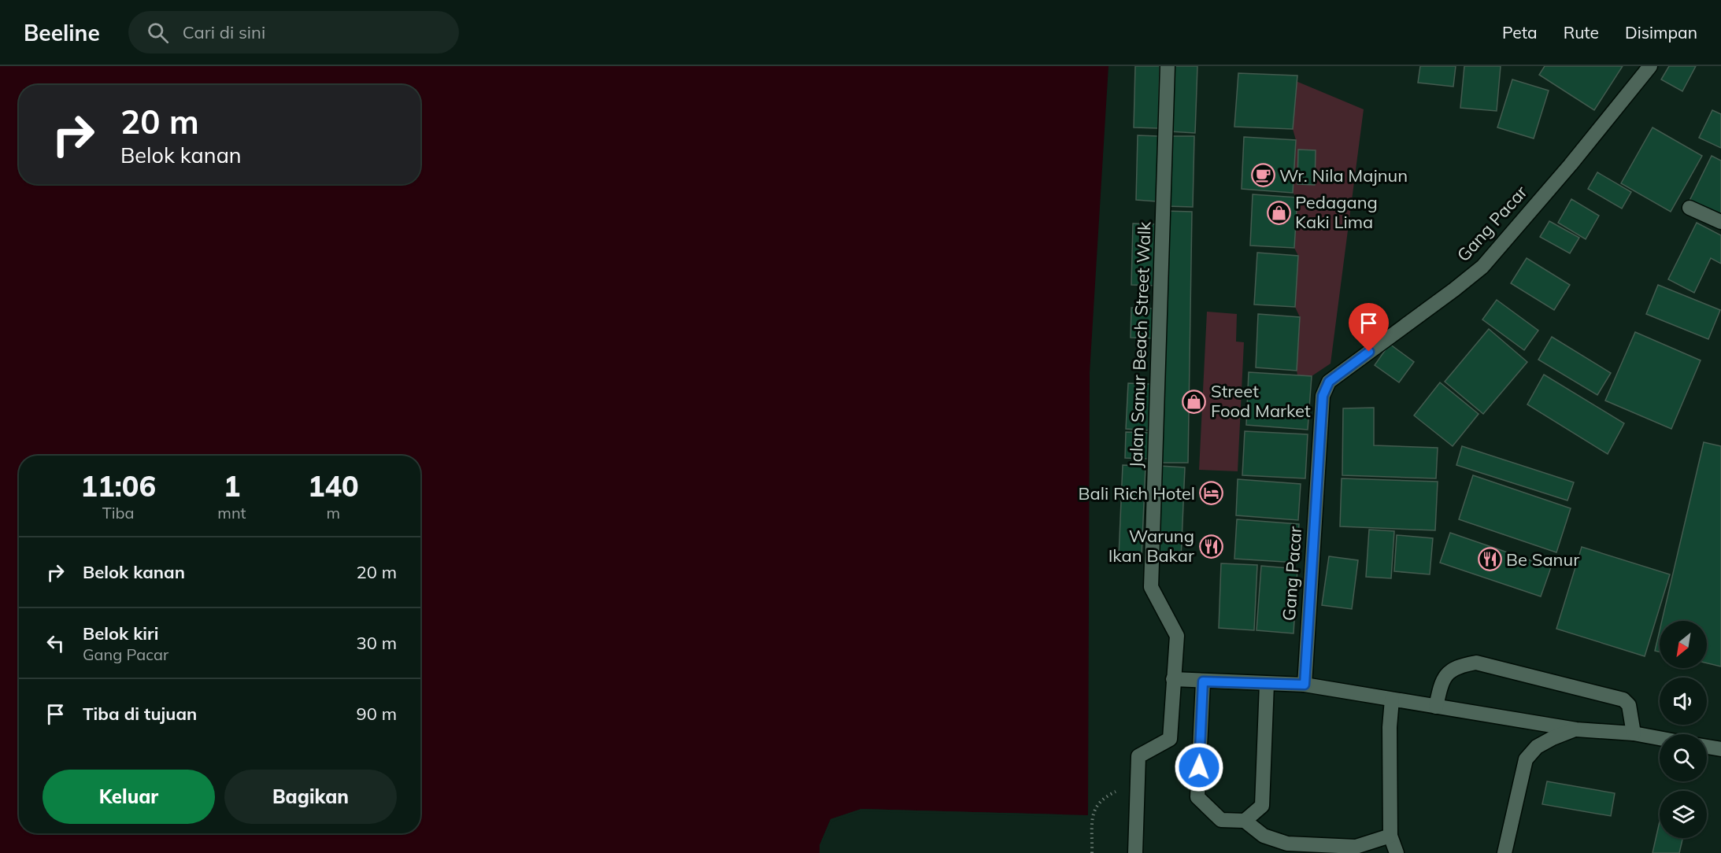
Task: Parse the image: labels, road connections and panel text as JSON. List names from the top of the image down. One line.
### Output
{"streets":{"street":["Gang Pacar","Jalan Sanur Beach Street Walk"]},"places":{"cafe":["Wr. Nila Majnun"],"shop":["Pedagang Kaki Lima","Street Food Market"],"hotel":["Bali Rich Hotel"],"restaurant":["Warung Ikan Bakar","Be Sanur"]},"north":"bottom left","page":{"header":"Beeline","search":"Cari di sini","nav":["Peta","Rute","Disimpan"],"turn":["20 m","Belok kanan"],"eta":["11:06","Tiba","1","mnt","140","m"],"list":[{"name":"Belok kanan","value":"20 m"},{"name":"Belok kiri","note":"Gang Pacar","value":"30 m"},{"name":"Tiba di tujuan","value":"90 m"}],"buttons":["Keluar","Bagikan"]}}
